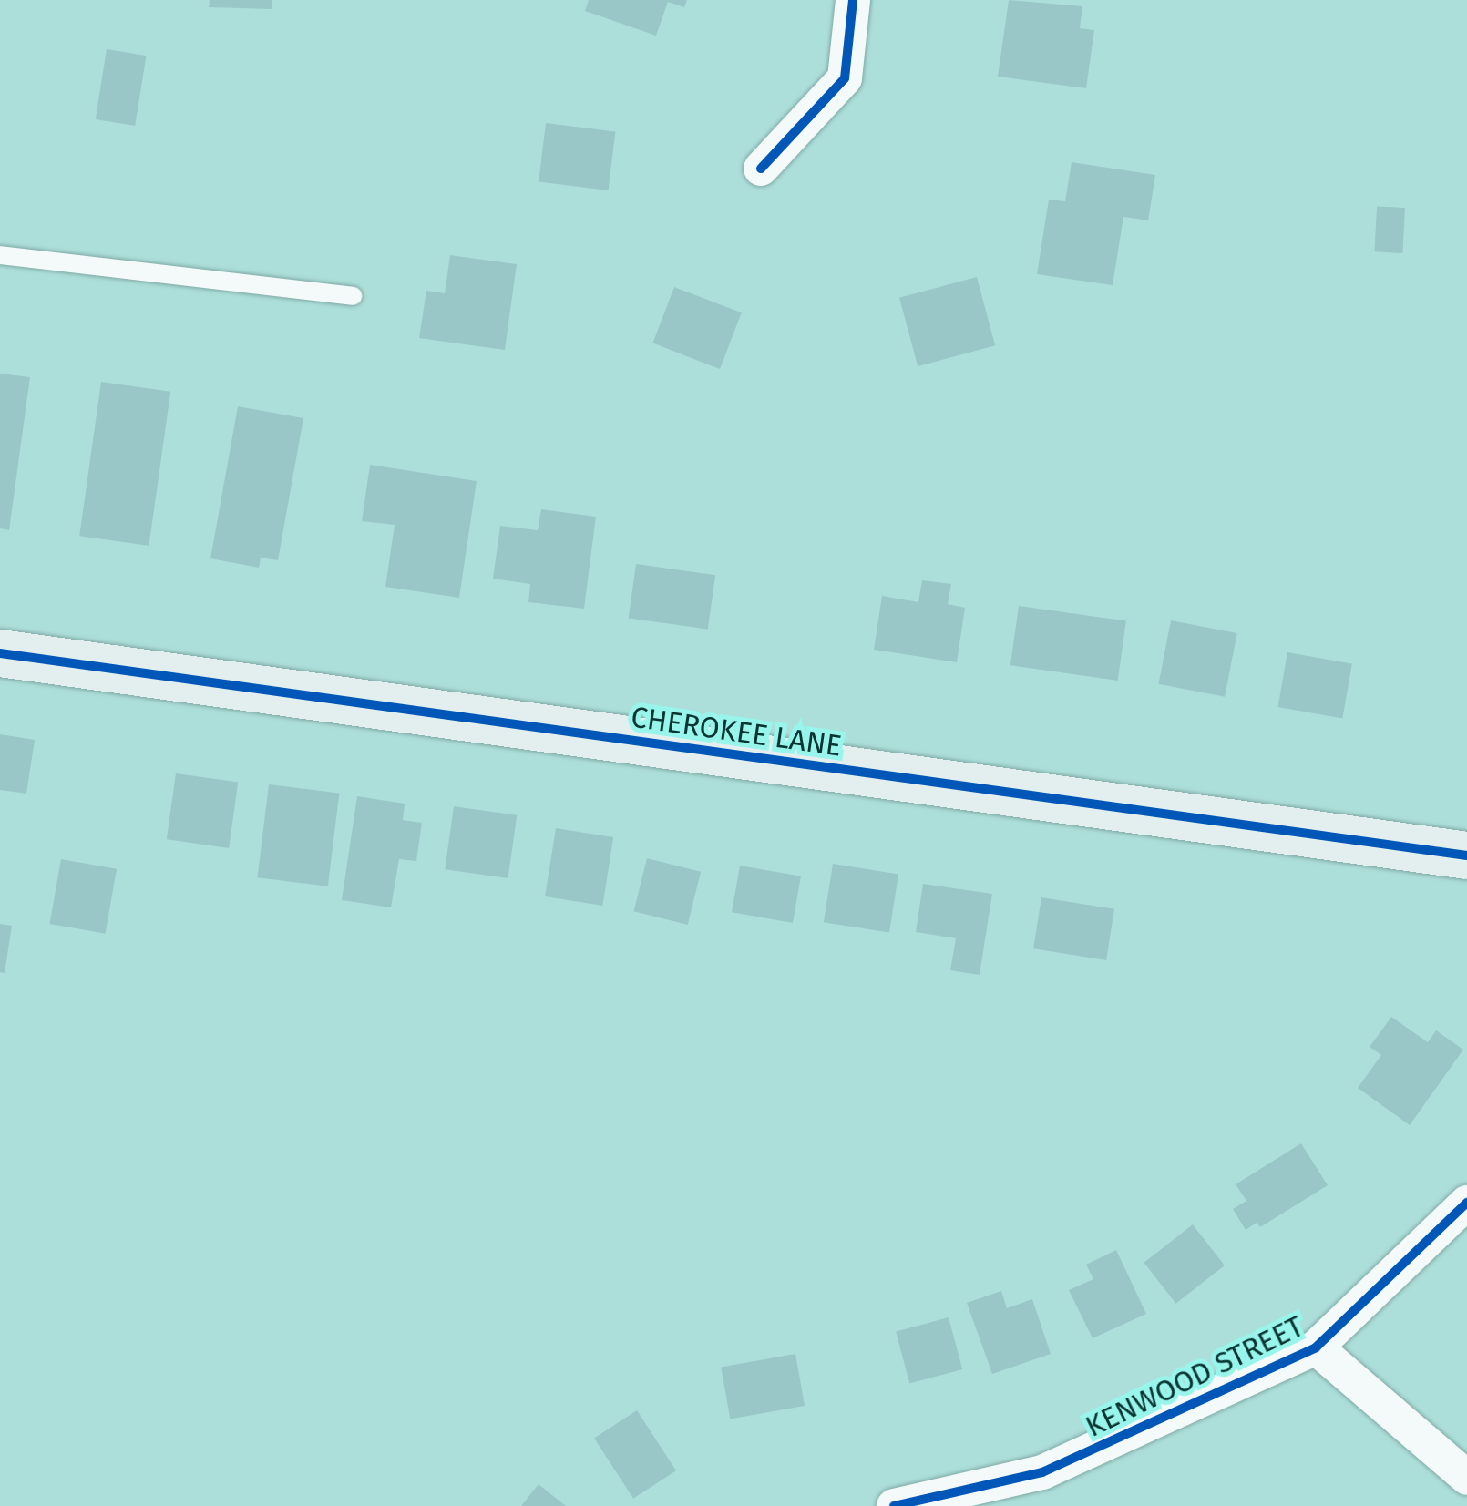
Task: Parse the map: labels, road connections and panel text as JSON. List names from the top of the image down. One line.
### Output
{"streets":{"street":["CHEROKEE LANE","KENWOOD STREET"]}}
